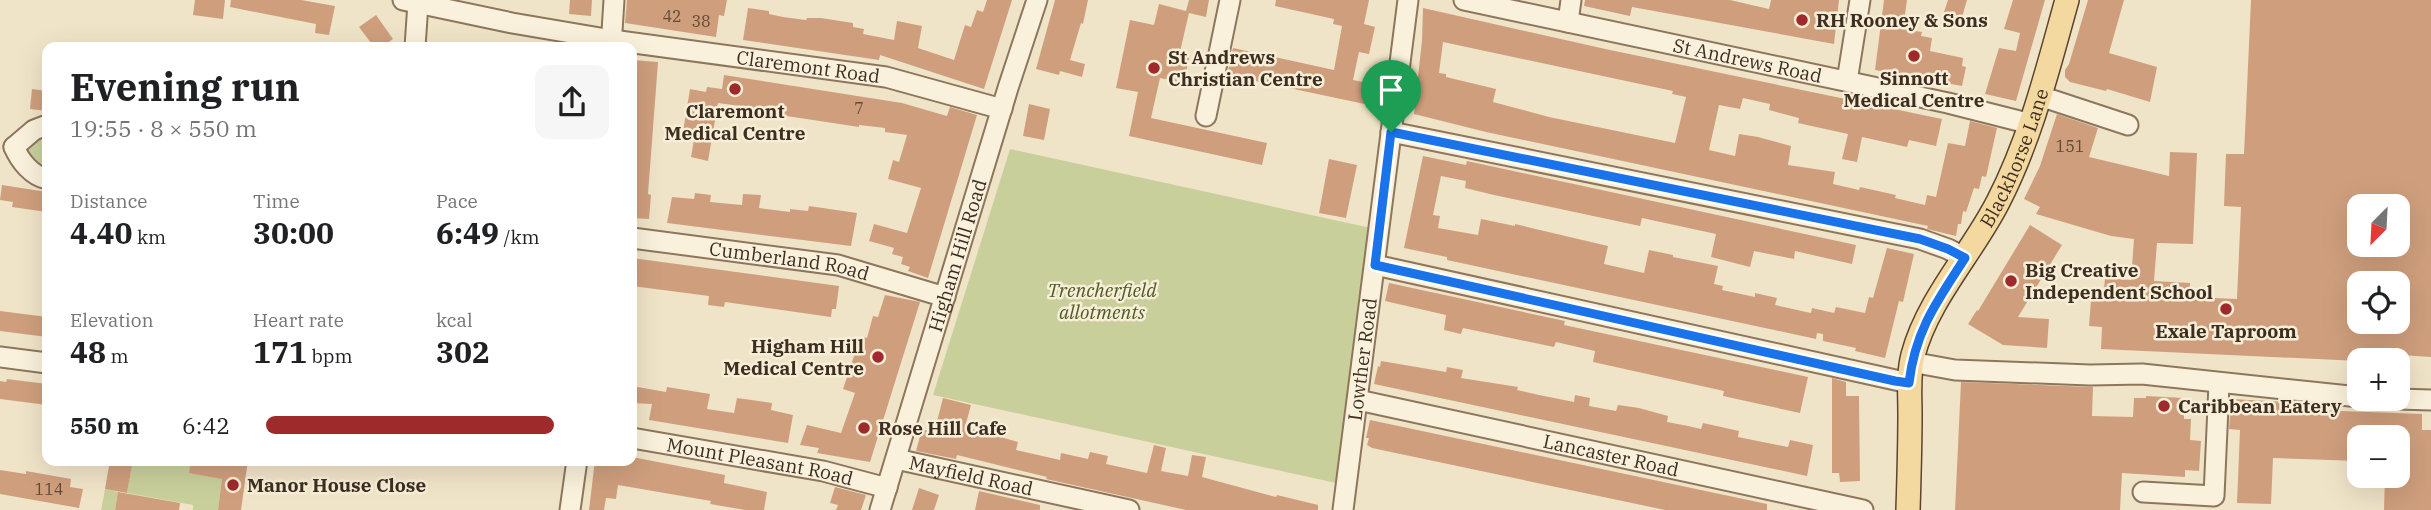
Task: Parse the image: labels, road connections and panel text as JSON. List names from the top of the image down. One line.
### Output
{"streets":{"main road":["Blackhorse Lane"],"street":["St Andrews Road","Claremont Road","Higham Hill Road","Cumberland Road","Lowther Road","Lancaster Road","Mount Pleasant Road","Mayfield Road"]},"crossings":[["St Andrews Road","Blackhorse Lane"],["Claremont Road","Higham Hill Road"],["Higham Hill Road","Cumberland Road"],["Higham Hill Road","Mount Pleasant Road"],["Higham Hill Road","Mayfield Road"],["Lowther Road","Lancaster Road"]],"parks":["Trencherfield allotments"],"places":["RH Rooney & Sons","Sinnott Medical Centre","St Andrews Christian Centre","Claremont Medical Centre","Big Creative Independent School","Exale Taproom","Higham Hill Medical Centre","Caribbean Eatery","Rose Hill Cafe","Manor House Close"],"house_numbers":["42","38","7","151","114"],"north":"bottom left","page":{"heading":["Evening run","19:55 · 8 × 550 m"],"stats":[["Distance","4.40 km"],["Time","30:00"],["Pace","6:49 /km"],["Elevation","48 m"],["Heart rate","171 bpm"],["kcal","302"]],"map_buttons":["+","−"],"list":[{"name":"550 m","note":"6:42"}]}}
